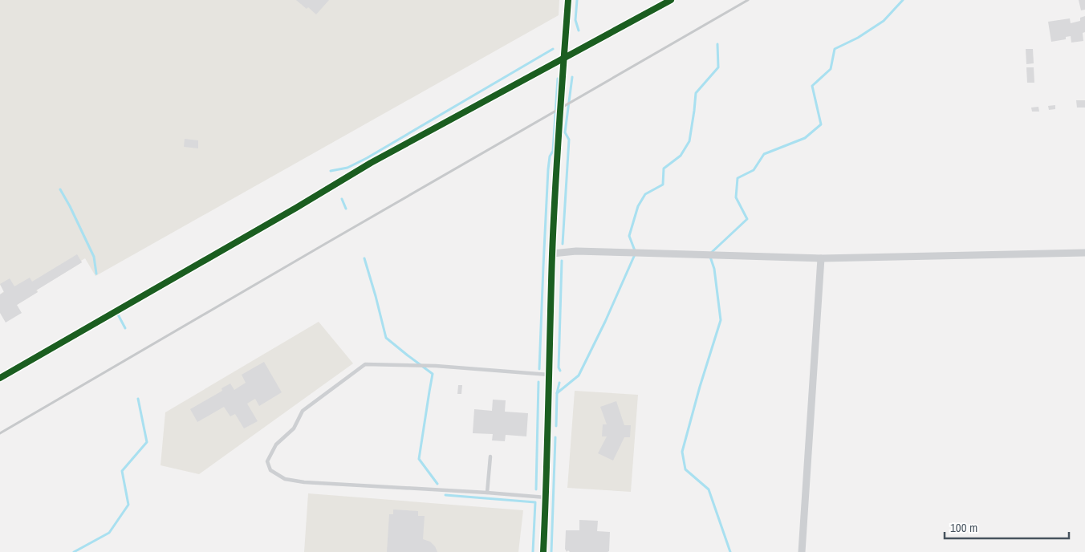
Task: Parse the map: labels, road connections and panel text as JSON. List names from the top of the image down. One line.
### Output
{"scale_bar":"100 m"}
